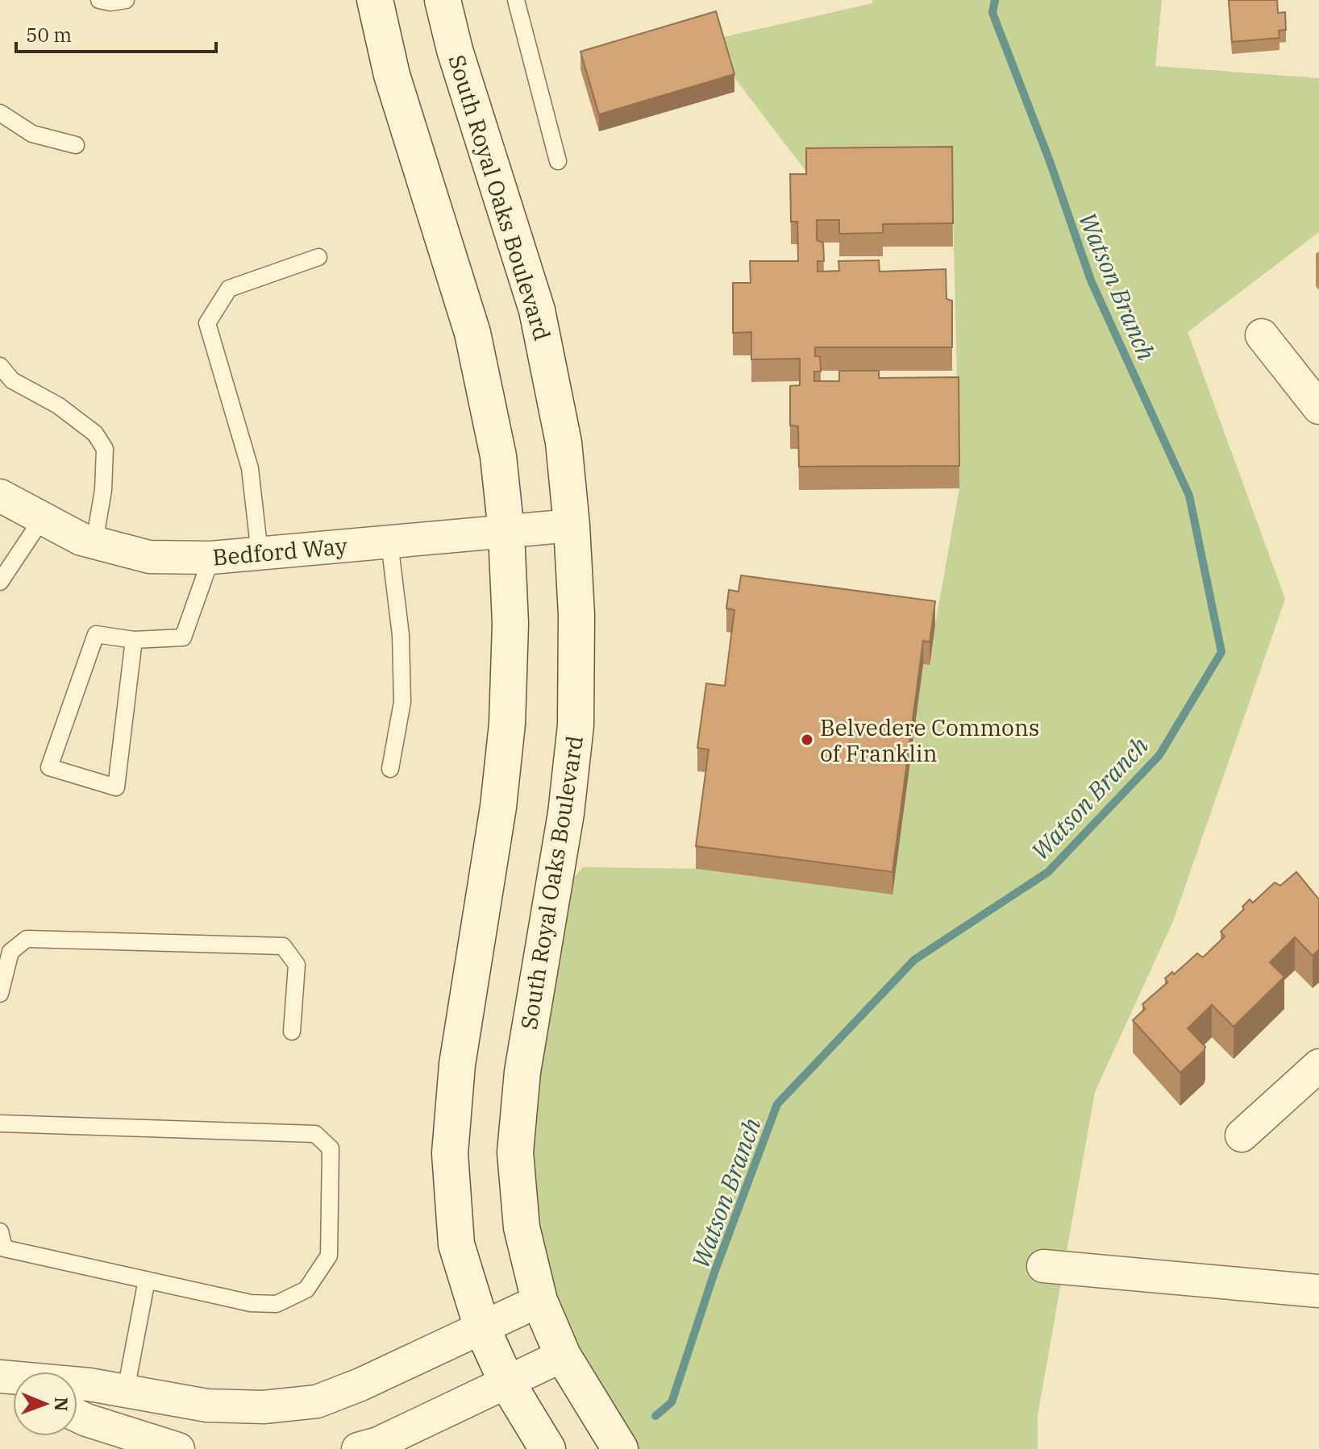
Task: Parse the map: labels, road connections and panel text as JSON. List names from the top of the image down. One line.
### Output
{"streets":{"main road":["South Royal Oaks Boulevard"],"street":["Bedford Way"]},"crossings":[["South Royal Oaks Boulevard","Bedford Way"]],"water":["Watson Branch"],"places":["Belvedere Commons of Franklin"],"scale_bar":"50 m","north":"right"}
